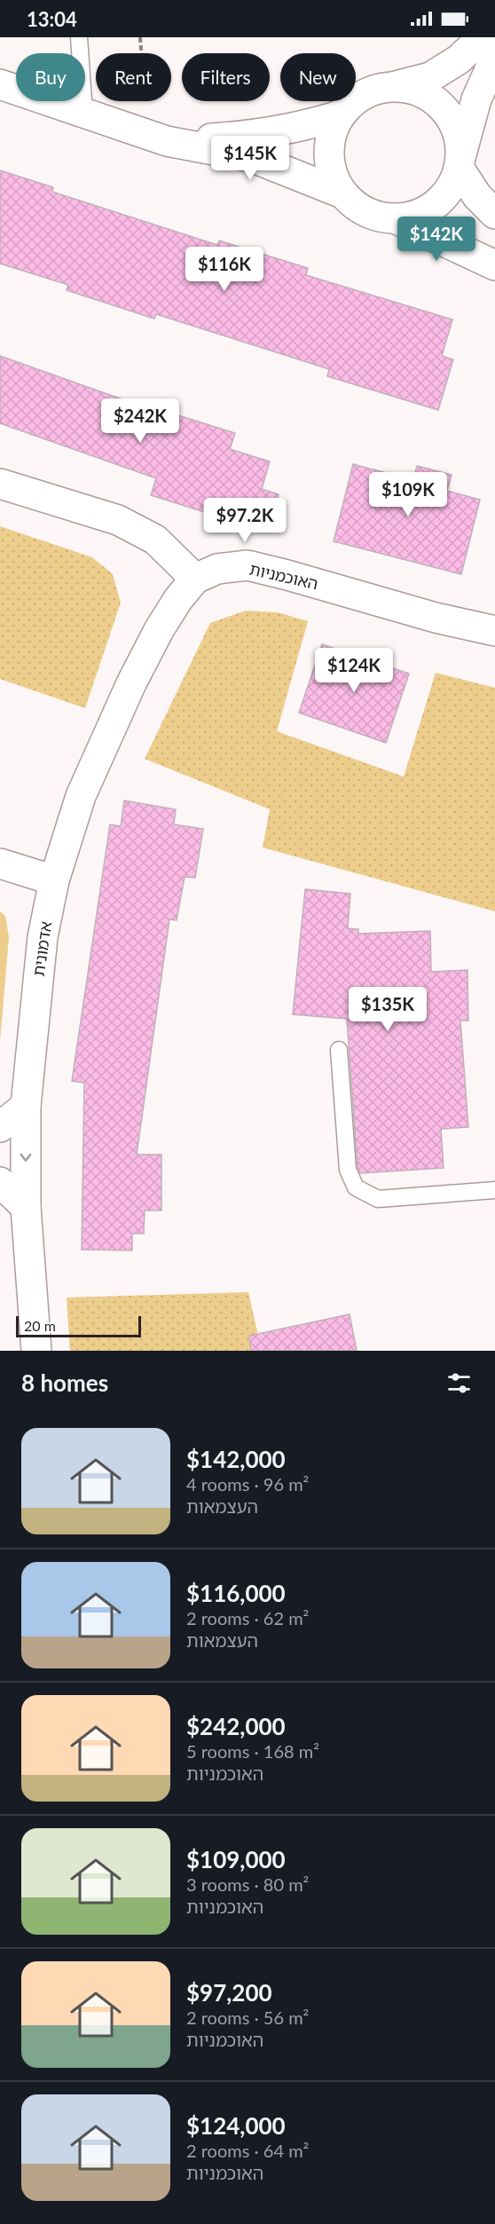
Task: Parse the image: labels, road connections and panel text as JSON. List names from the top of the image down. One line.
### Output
{"streets":{"street":["האוכמניות","אדמונית"]},"crossings":[["האוכמניות","אדמונית"]],"scale_bar":"20 m","page":{"status":"13:04","chip":["Buy","Rent","Filters","New"],"price":["$145K","$142K","$116K","$242K","$109K","$97.2K","$124K","$135K"],"scale":"20 m","heading":"8 homes","list":[{"name":"$142,000","note":"4 rooms · 96 m² · העצמאות"},{"name":"$116,000","note":"2 rooms · 62 m² · העצמאות"},{"name":"$242,000","note":"5 rooms · 168 m² · האוכמניות"},{"name":"$109,000","note":"3 rooms · 80 m² · האוכמניות"},{"name":"$97,200","note":"2 rooms · 56 m² · האוכמניות"},{"name":"$124,000","note":"2 rooms · 64 m² · האוכמניות"}]}}
